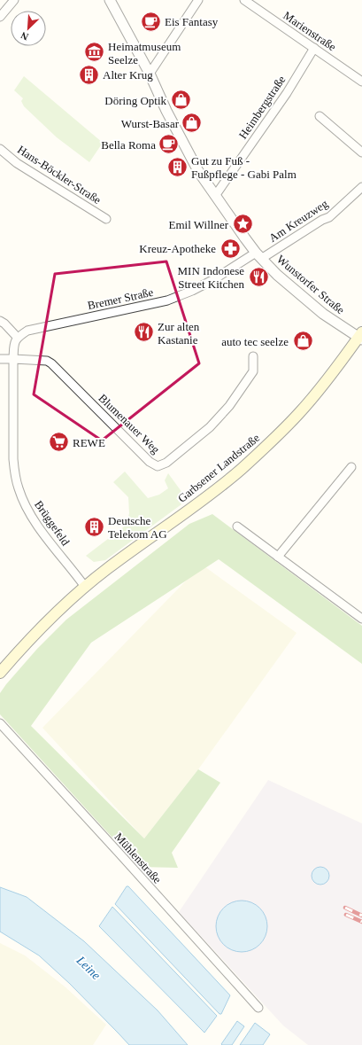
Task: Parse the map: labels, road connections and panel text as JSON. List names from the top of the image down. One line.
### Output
{"streets":{"main road":["Garbsener Landstraße"],"street":["Marienstraße","Heimbergstraße","Hans-Böckler-Straße","Am Kreuzweg","Wunstorfer Straße","Bremer Straße","Blumenauer Weg","Brüggefeld","Mühlenstraße"]},"crossings":[["Marienstraße","Heimbergstraße"],["Heimbergstraße","Wunstorfer Straße"],["Am Kreuzweg","Wunstorfer Straße"],["Am Kreuzweg","Bremer Straße"],["Wunstorfer Straße","Bremer Straße"],["Wunstorfer Straße","Garbsener Landstraße"],["Blumenauer Weg","Brüggefeld"],["Garbsener Landstraße","Brüggefeld"]],"water":["Leine"],"places":{"cafe":["Eis Fantasy","Bella Roma"],"museum":["Heimatmuseum Seelze"],"building":["Alter Krug","Gut zu Fuß - Fußpflege - Gabi Palm","Deutsche Telekom AG"],"shop":["Döring Optik","Wurst-Basar","auto tec seelze"],"place":["Emil Willner"],"pharmacy":["Kreuz-Apotheke"],"restaurant":["MIN Indonese Street Kitchen","Zur alten Kastanie"],"supermarket":["REWE"]},"north":"bottom left"}
